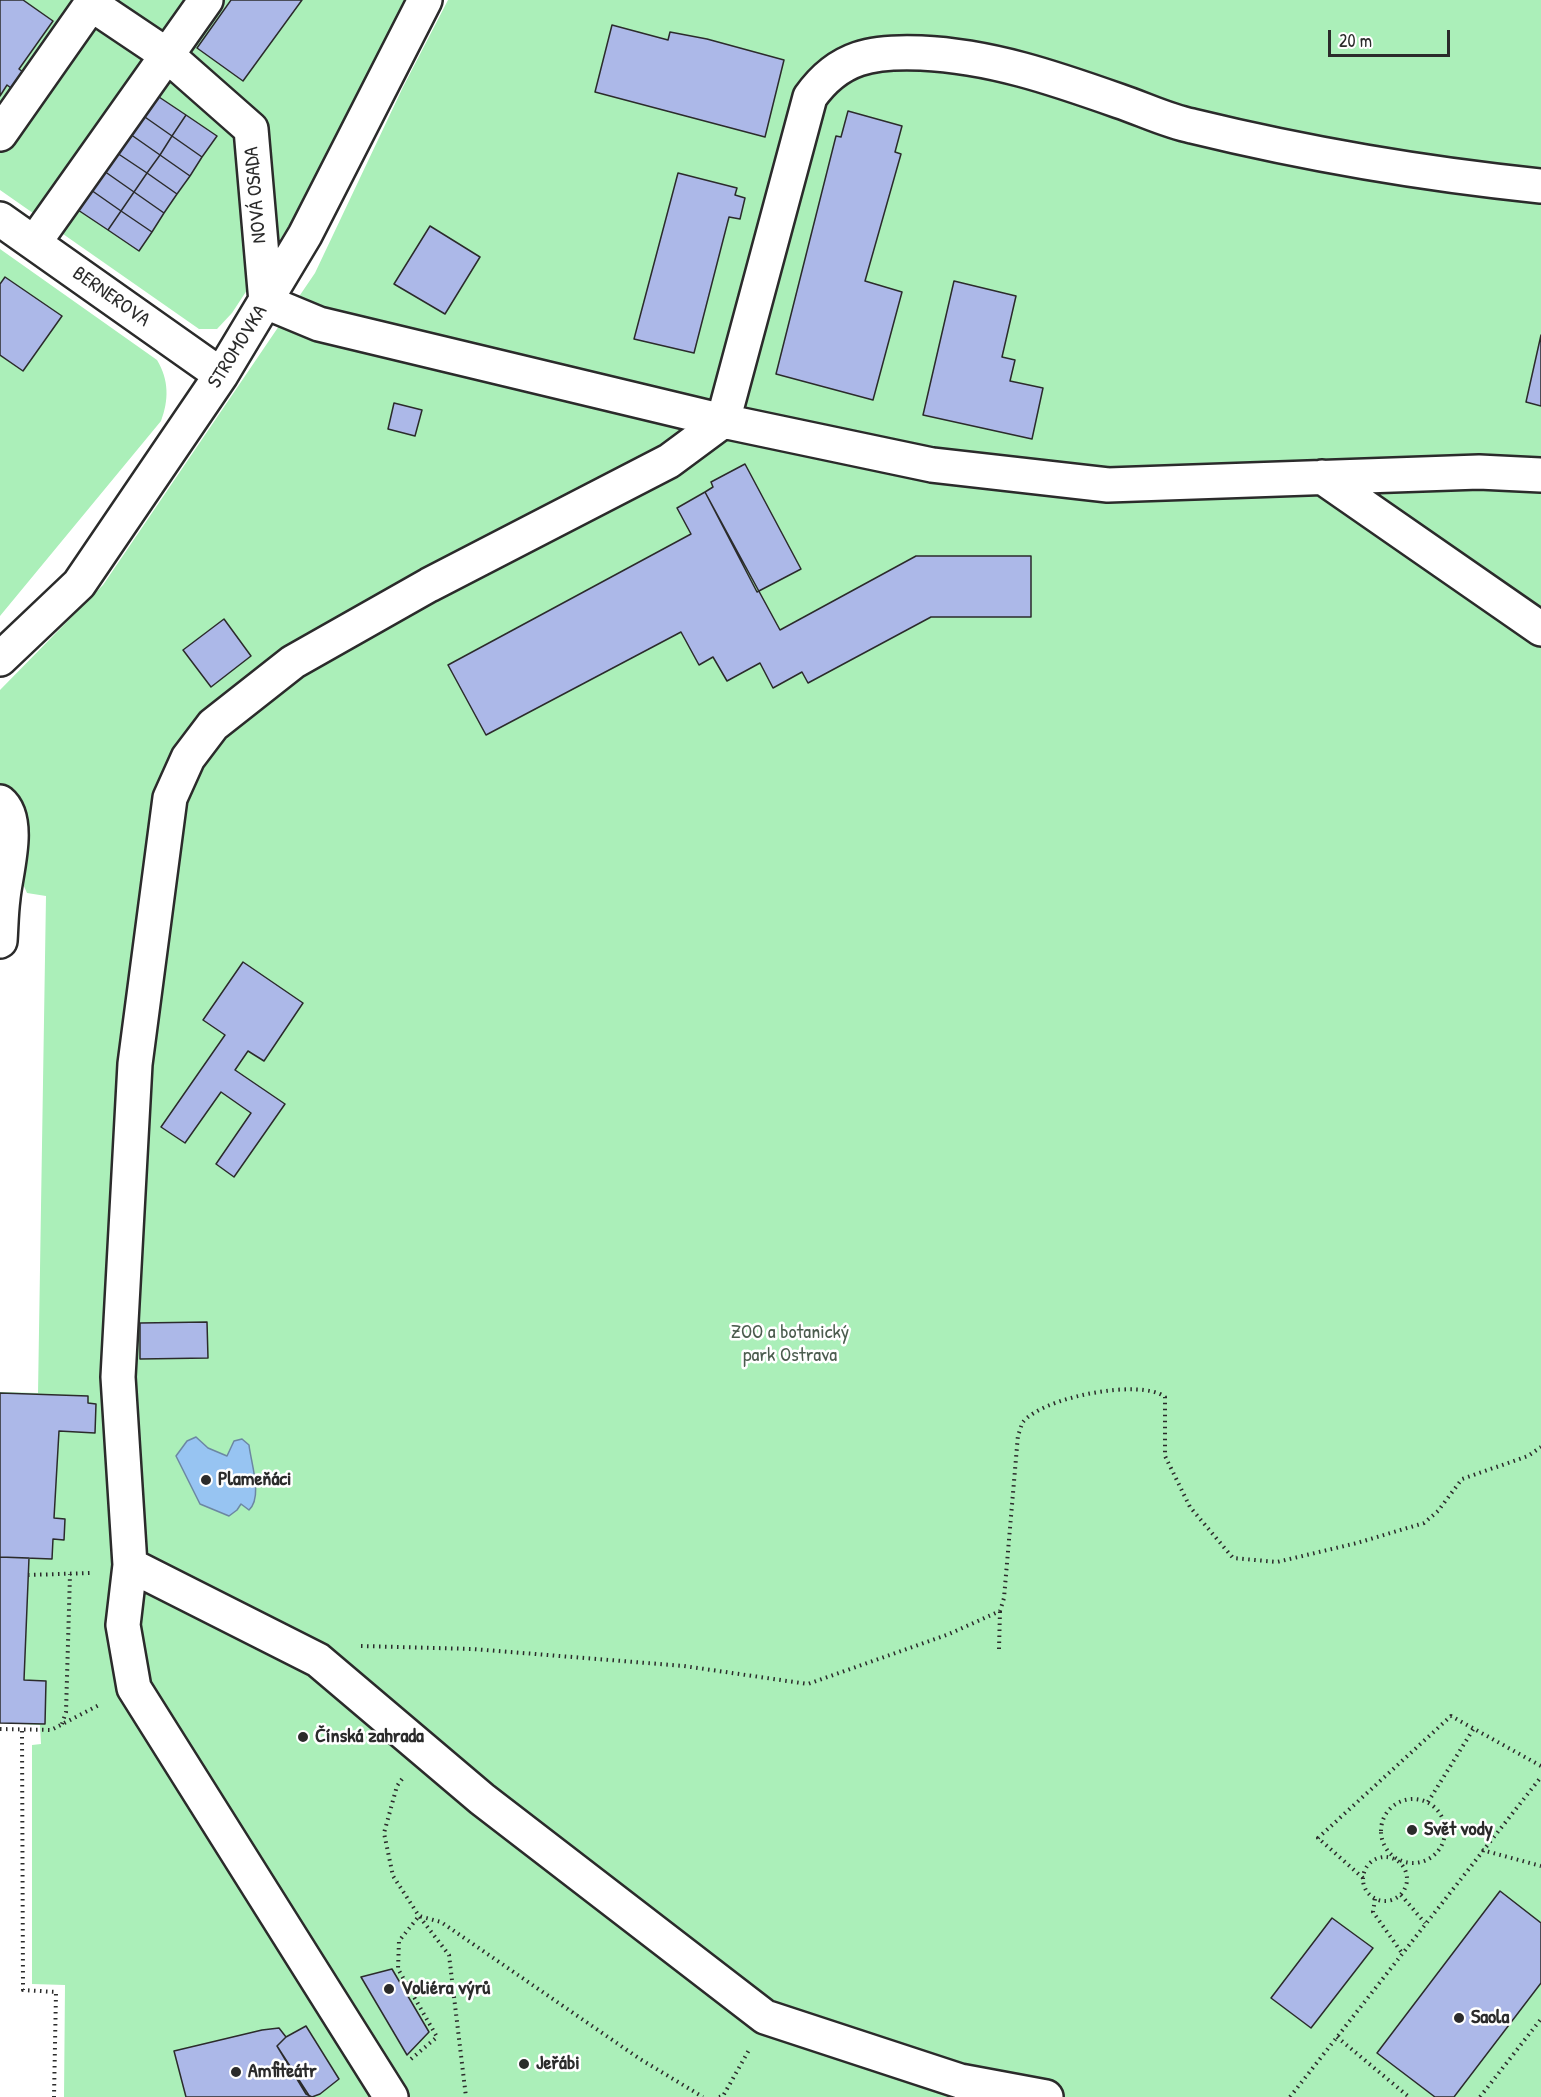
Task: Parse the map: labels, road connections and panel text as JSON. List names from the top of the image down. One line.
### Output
{"streets":{"street":["NOVÁ OSADA","BERNEROVA","STROMOVKA"]},"crossings":[["NOVÁ OSADA","STROMOVKA"],["BERNEROVA","STROMOVKA"]],"parks":["ZOO a botanický park Ostrava"],"places":["Plameňáci","Čínská zahrada","Svět vody","Voliéra výrů","Saola","Jeřábi","Amfiteátr"],"scale_bar":"20 m"}
